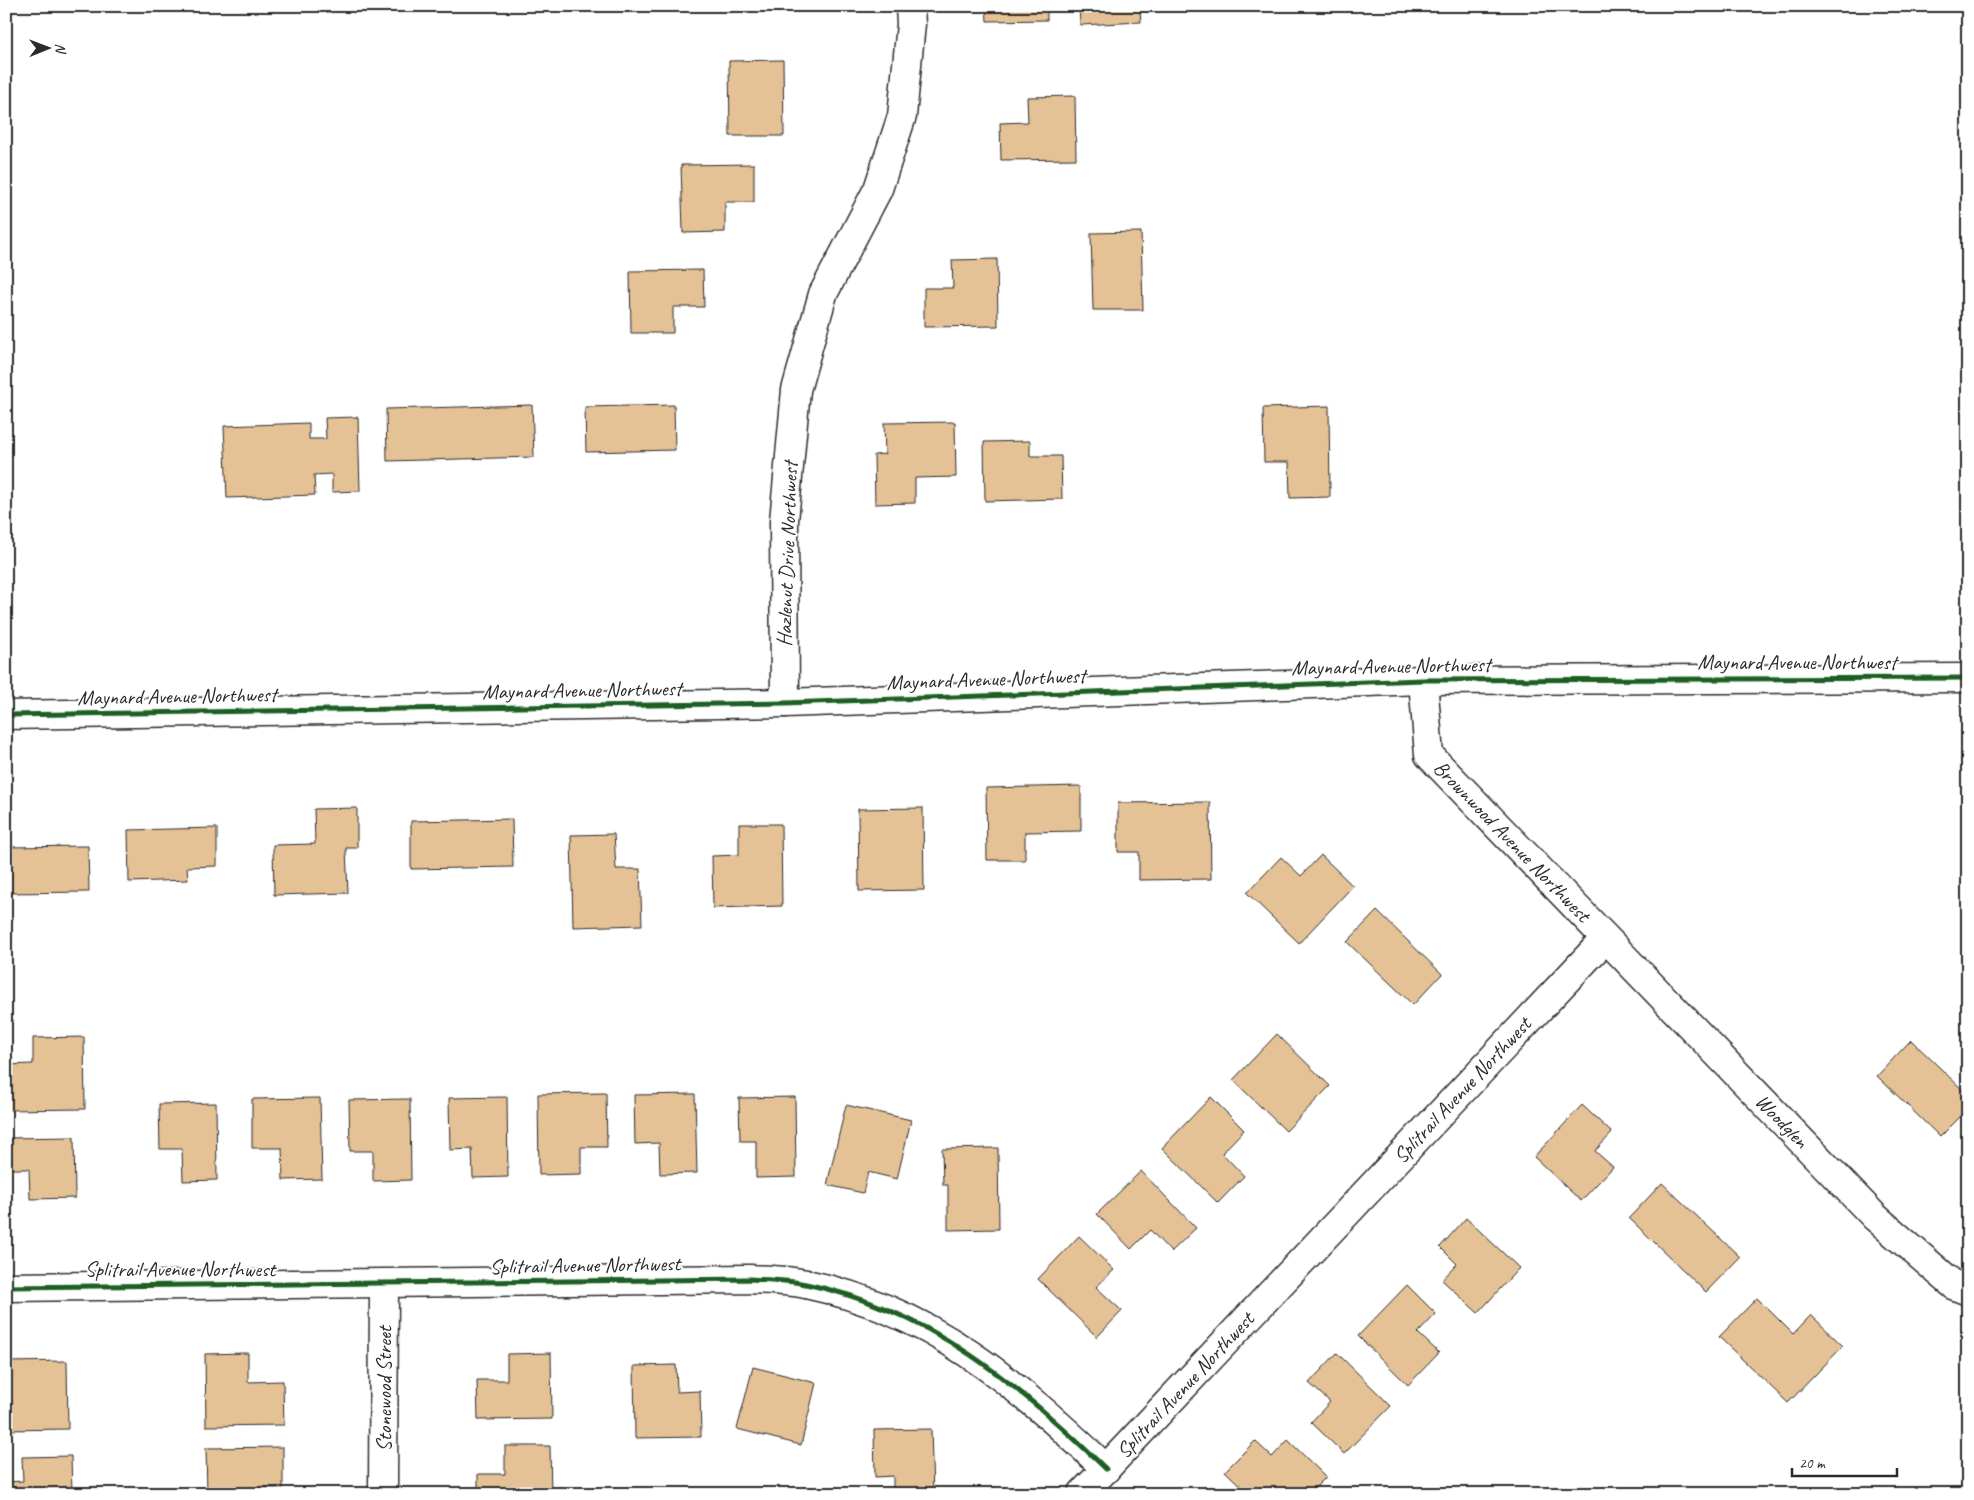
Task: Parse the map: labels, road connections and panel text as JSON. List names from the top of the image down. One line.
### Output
{"streets":{"street":["Hazlenut Drive Northwest","Maynard Avenue Northwest","Brownwood Avenue Northwest","Splitrail Avenue Northwest","Woodglen","Stonewood Street"]},"crossings":[["Hazlenut Drive Northwest","Maynard Avenue Northwest"],["Maynard Avenue Northwest","Brownwood Avenue Northwest"],["Brownwood Avenue Northwest","Splitrail Avenue Northwest"],["Brownwood Avenue Northwest","Woodglen"],["Splitrail Avenue Northwest","Woodglen"],["Splitrail Avenue Northwest","Stonewood Street"]],"scale_bar":"20 m","north":"right"}
